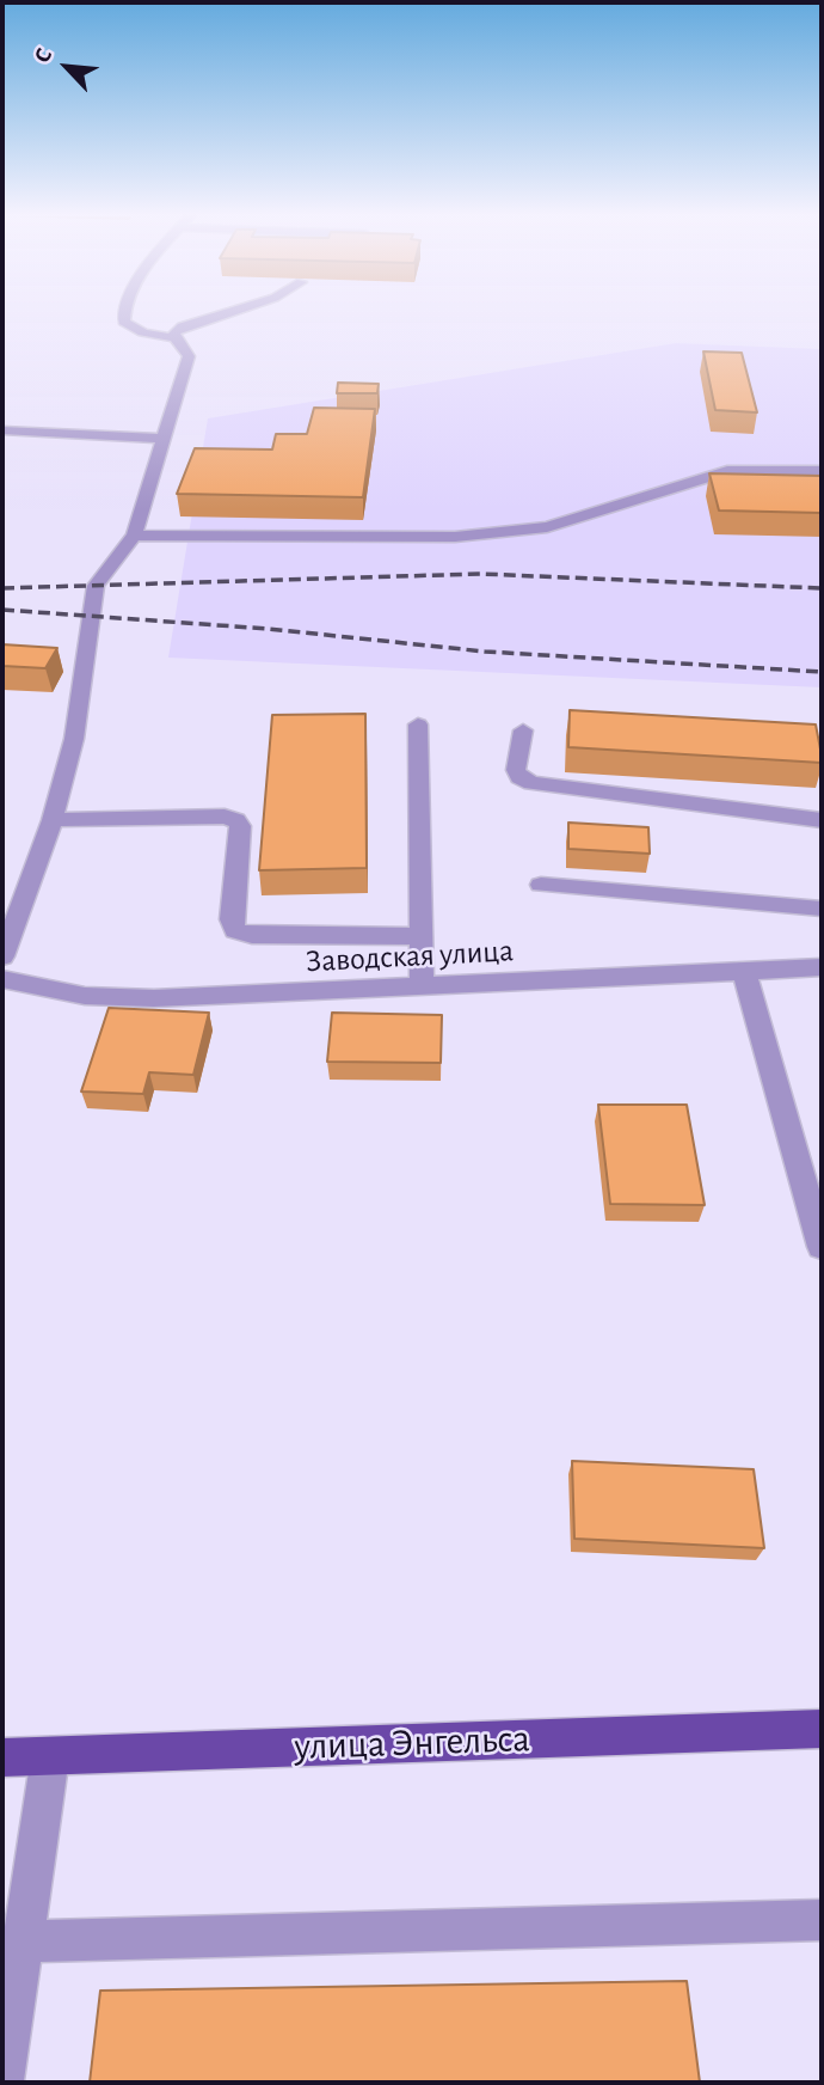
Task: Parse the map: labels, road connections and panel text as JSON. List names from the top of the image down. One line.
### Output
{"streets":{"main road":["улица Энгельса"],"street":["Заводская улица"]},"north":"top left"}
